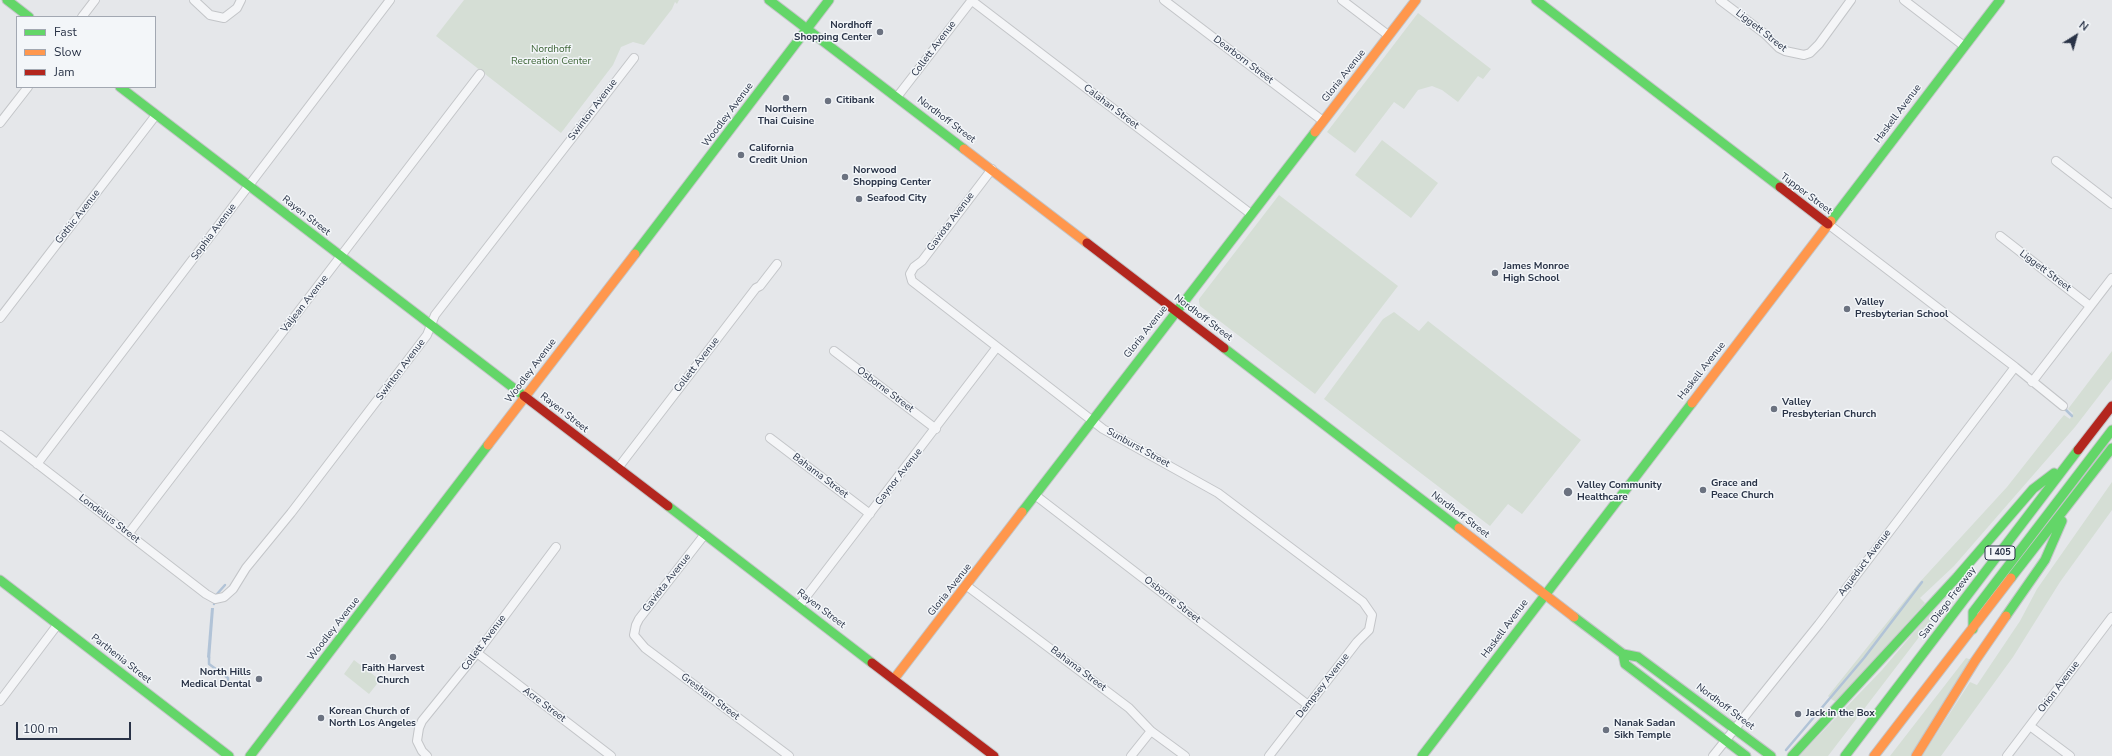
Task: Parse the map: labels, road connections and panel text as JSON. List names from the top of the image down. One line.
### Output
{"streets":{"main road":["Gloria Avenue","Haskell Avenue","Woodley Avenue","Nordhoff Street","Tupper Street","Rayen Street","I 405","San Diego Freeway","Parthenia Street"],"street":["Liggett Street","Collett Avenue","Dearborn Street","Calahan Street","Swinton Avenue","Gothic Avenue","Gaviota Avenue","Sophia Avenue","Valjean Avenue","Osborne Street","Sunburst Street","Bahama Street","Gaynor Avenue","Londelius Street","Aqueduct Avenue","Dempsey Avenue","Orion Avenue","Gresham Street","Acre Street"]},"crossings":[["Collett Avenue","Calahan Street"],["Collett Avenue","Nordhoff Street"],["Collett Avenue","Rayen Street"],["Collett Avenue","Acre Street"],["Dearborn Street","Gloria Avenue"],["Gloria Avenue","Calahan Street"],["Gloria Avenue","Nordhoff Street"],["Gloria Avenue","Rayen Street"],["Gloria Avenue","Osborne Street"],["Gloria Avenue","Sunburst Street"],["Gloria Avenue","Bahama Street"],["Swinton Avenue","Rayen Street"],["Swinton Avenue","Londelius Street"],["Haskell Avenue","Nordhoff Street"],["Haskell Avenue","Tupper Street"],["Woodley Avenue","Nordhoff Street"],["Woodley Avenue","Rayen Street"],["Nordhoff Street","Gaviota Avenue"],["Nordhoff Street","Aqueduct Avenue"],["Tupper Street","Aqueduct Avenue"],["Rayen Street","Gothic Avenue"],["Rayen Street","Gaviota Avenue"],["Rayen Street","Sophia Avenue"],["Rayen Street","Valjean Avenue"],["Rayen Street","Gaynor Avenue"],["Gaviota Avenue","Sunburst Street"],["Gaviota Avenue","Gresham Street"],["Sophia Avenue","Londelius Street"],["Valjean Avenue","Londelius Street"],["Osborne Street","Gaynor Avenue"],["Osborne Street","Dempsey Avenue"],["Sunburst Street","Gaynor Avenue"],["Sunburst Street","Dempsey Avenue"],["Bahama Street","Gaynor Avenue"]],"parks":["Nordhoff Recreation Center"],"places":["Nordhoff Shopping Center","Northern Thai Cuisine","Citibank","California Credit Union","Norwood Shopping Center","Seafood City","James Monroe High School","Valley Presbyterian School","Valley Presbyterian Church","Grace and Peace Church","Valley Community Healthcare","Faith Harvest Church","North Hills Medical Dental","Jack in the Box","Korean Church of North Los Angeles","Nanak Sadan Sikh Temple"],"legend":["Fast","Slow","Jam"],"scale_bar":"100 m","north":"top right"}
